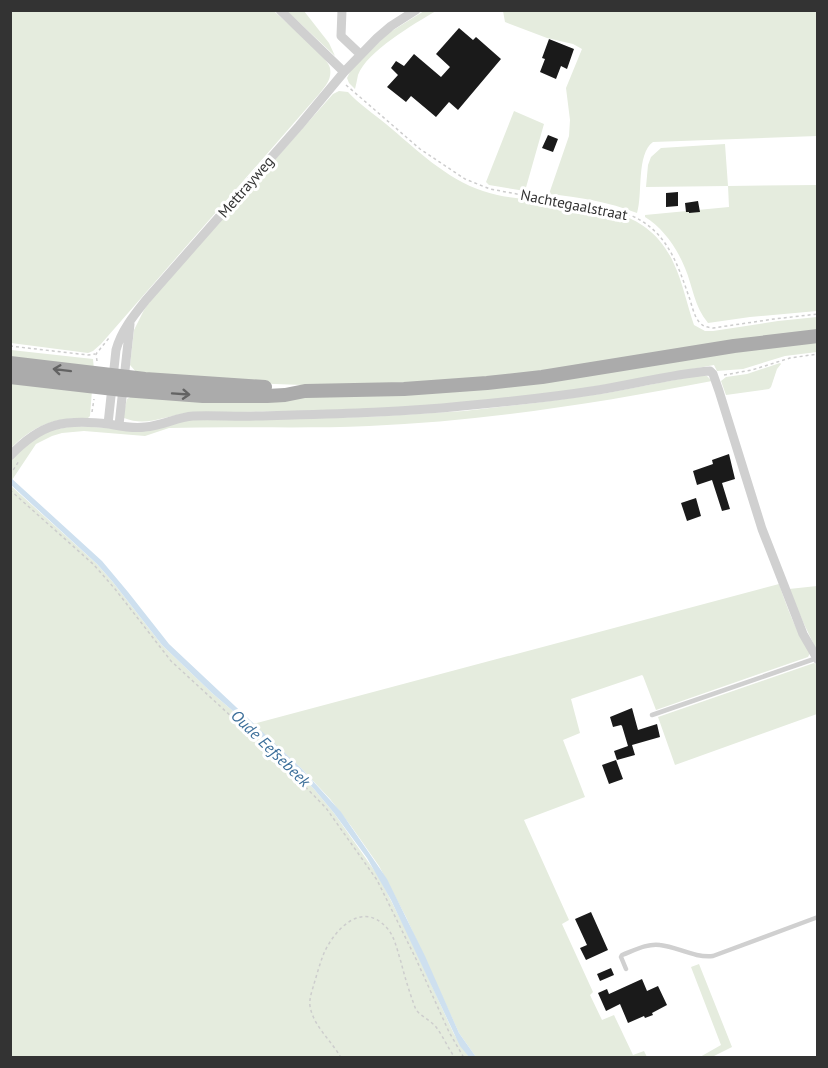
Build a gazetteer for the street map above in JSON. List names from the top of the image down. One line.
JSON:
{"streets":{"street":["Mettrayweg"],"path":["Nachtegaalstraat"]},"crossings":[["Mettrayweg","Nachtegaalstraat"]],"water":["Oude Eefsebeek"]}
